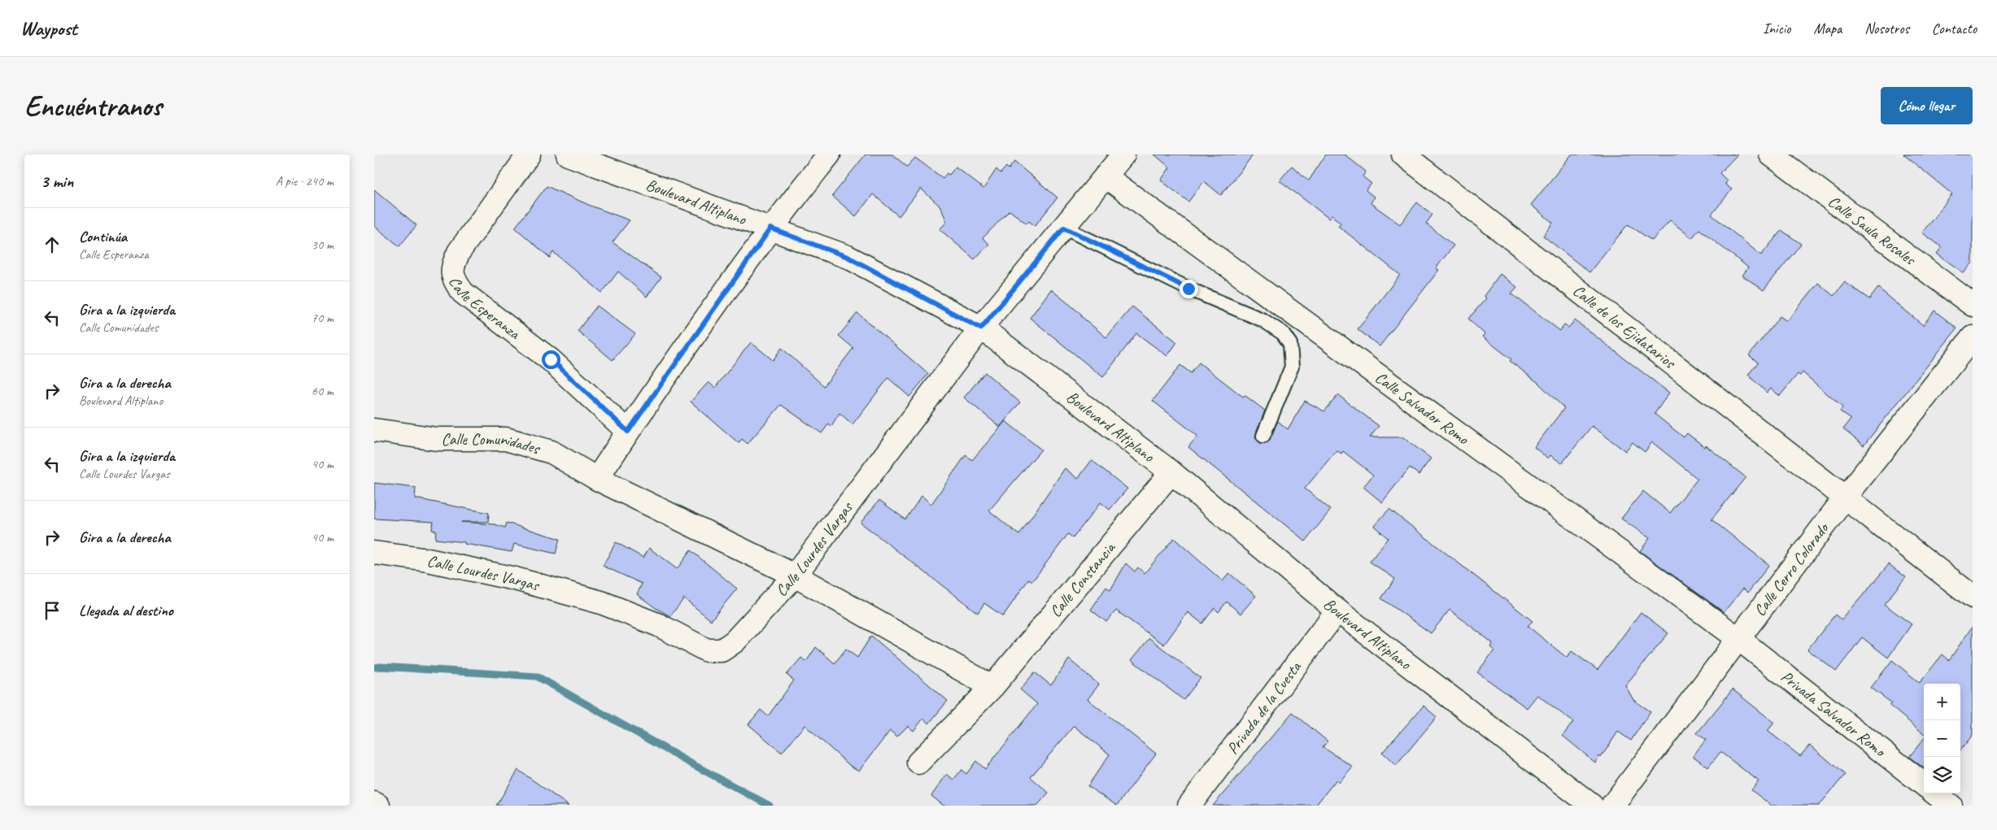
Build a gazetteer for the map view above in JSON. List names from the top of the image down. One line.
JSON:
{"streets":{"street":["Boulevard Altiplano","Calle Saula Rosales","Calle Esperanza","Calle de los Ejidatarios","Calle Salvador Romo","Calle Comunidades","Calle Lourdes Vargas","Calle Cerro Colorado","Calle Constancia","Privada de la Cuesta","Privada Salvador Romo"]},"crossings":[["Boulevard Altiplano","Calle Lourdes Vargas"],["Boulevard Altiplano","Calle Constancia"],["Boulevard Altiplano","Privada de la Cuesta"],["Calle de los Ejidatarios","Calle Cerro Colorado"],["Calle Salvador Romo","Calle Lourdes Vargas"],["Calle Salvador Romo","Calle Cerro Colorado"],["Calle Salvador Romo","Privada Salvador Romo"],["Calle Comunidades","Calle Lourdes Vargas"],["Calle Comunidades","Calle Constancia"],["Calle Cerro Colorado","Privada Salvador Romo"]],"page":{"header":"Waypost","nav":["Inicio","Mapa","Nosotros","Contacto"],"buttons":"Cómo llegar","title":"Encuéntranos","heading":["3 min","A pie · 240 m"],"list":[["Continúa","Calle Esperanza","30 m"],["Gira a la izquierda","Calle Comunidades","70 m"],["Gira a la derecha","Boulevard Altiplano","60 m"],["Gira a la izquierda","Calle Lourdes Vargas","40 m"],["Gira a la derecha","40 m"],"Llegada al destino"],"map_buttons":["+","−"]}}
